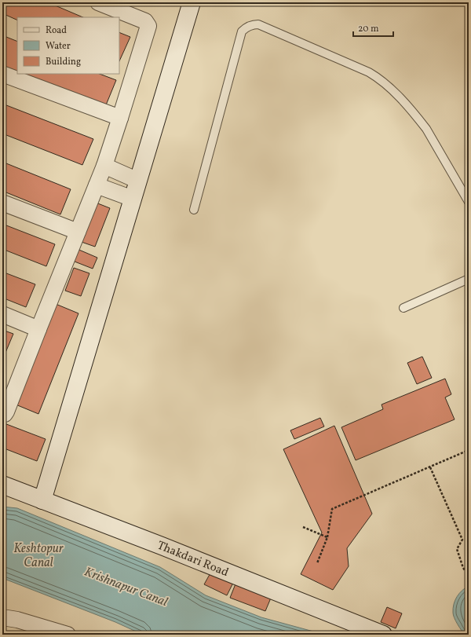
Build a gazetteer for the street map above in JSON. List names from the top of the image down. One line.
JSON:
{"streets":{"street":["Thakdari Road"]},"water":["Keshtopur Canal","Krishnapur Canal"],"legend":["Road","Water","Building"],"scale_bar":"20 m"}
